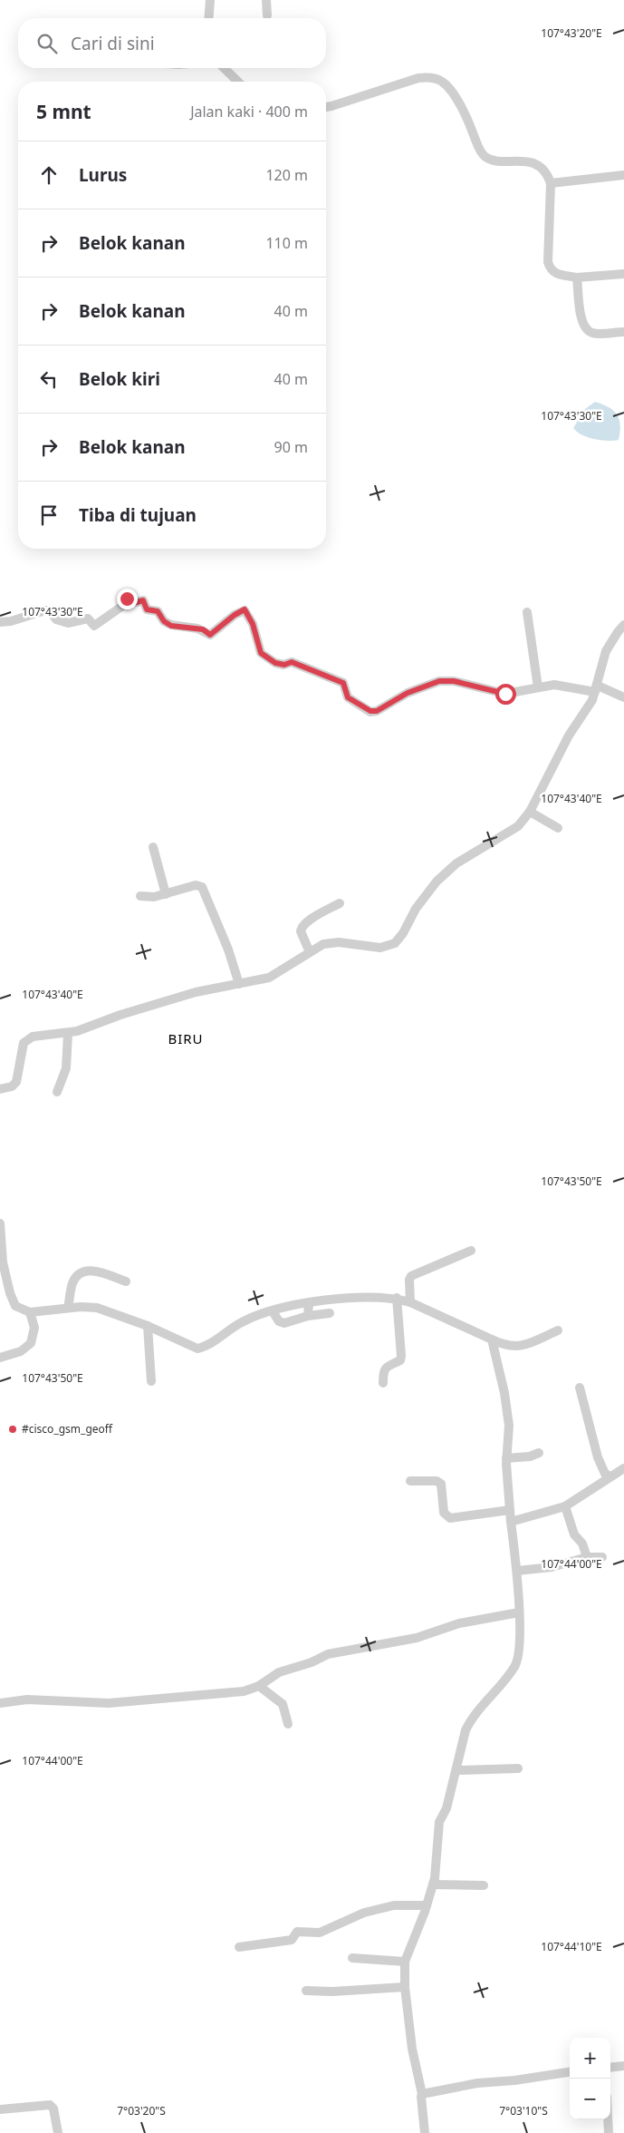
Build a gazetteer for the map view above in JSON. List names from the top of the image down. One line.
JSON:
{"districts":["BIRU"],"places":["#cisco_gsm_geoff"],"page":{"search":"Cari di sini","heading":["5 mnt","Jalan kaki · 400 m"],"list":[["Lurus","120 m"],["Belok kanan","110 m"],["Belok kanan","40 m"],["Belok kiri","40 m"],["Belok kanan","90 m"],"Tiba di tujuan"],"map_buttons":["+","−"]},"coordinates":["107°43'20\"E","107°43'30\"E","107°43'40\"E","107°43'50\"E","107°44'00\"E","107°44'10\"E","7°03'20\"S","7°03'10\"S"]}
